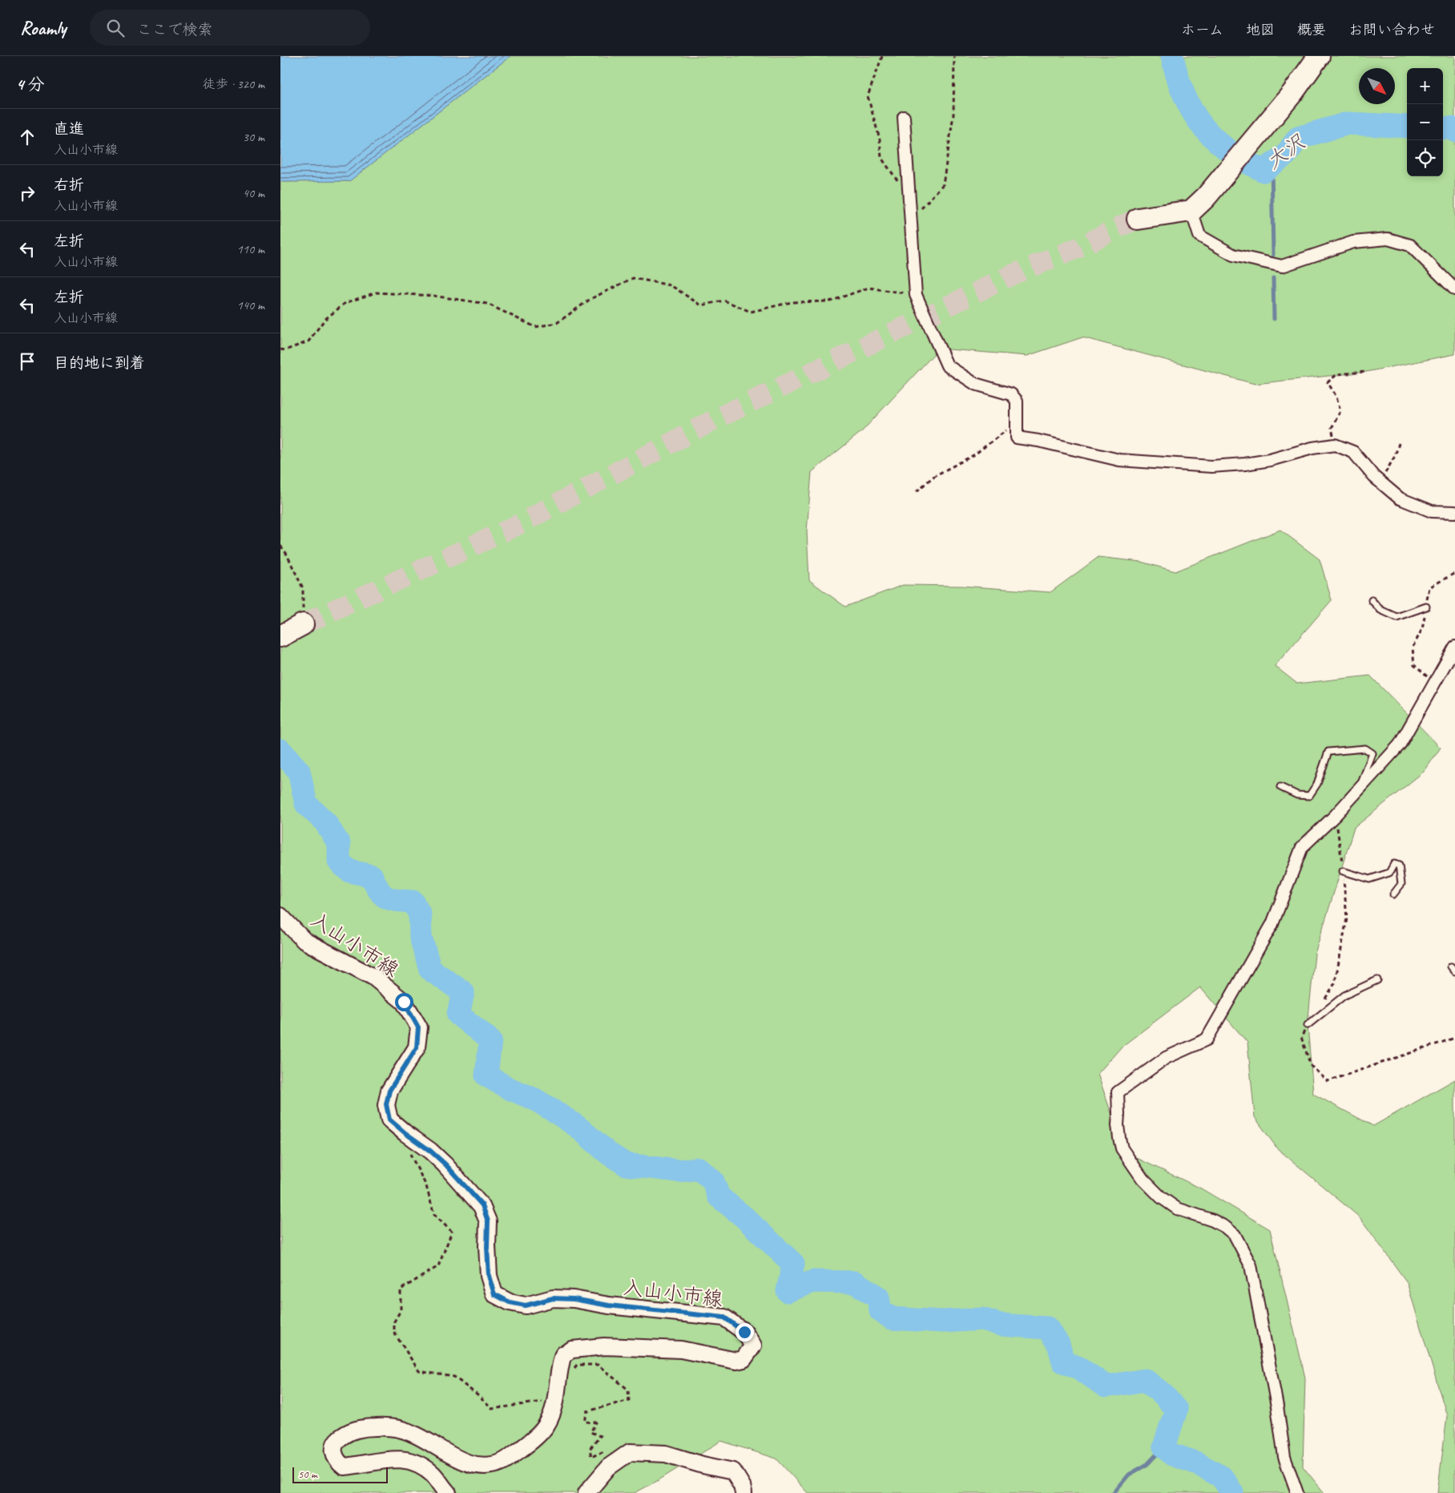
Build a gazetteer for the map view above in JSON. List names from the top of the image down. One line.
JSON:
{"streets":{"main road":["入山小市線"]},"water":["大沢"],"scale_bar":"50 m","north":"bottom right","page":{"header":"Roamly","search":"ここで検索","nav":["ホーム","地図","概要","お問い合わせ"],"heading":["4 分","徒歩 · 320 m"],"map_buttons":["+","−"],"list":[["直進","入山小市線","30 m"],["右折","入山小市線","40 m"],["左折","入山小市線","110 m"],["左折","入山小市線","140 m"],"目的地に到着"],"scale":"50 m"}}
